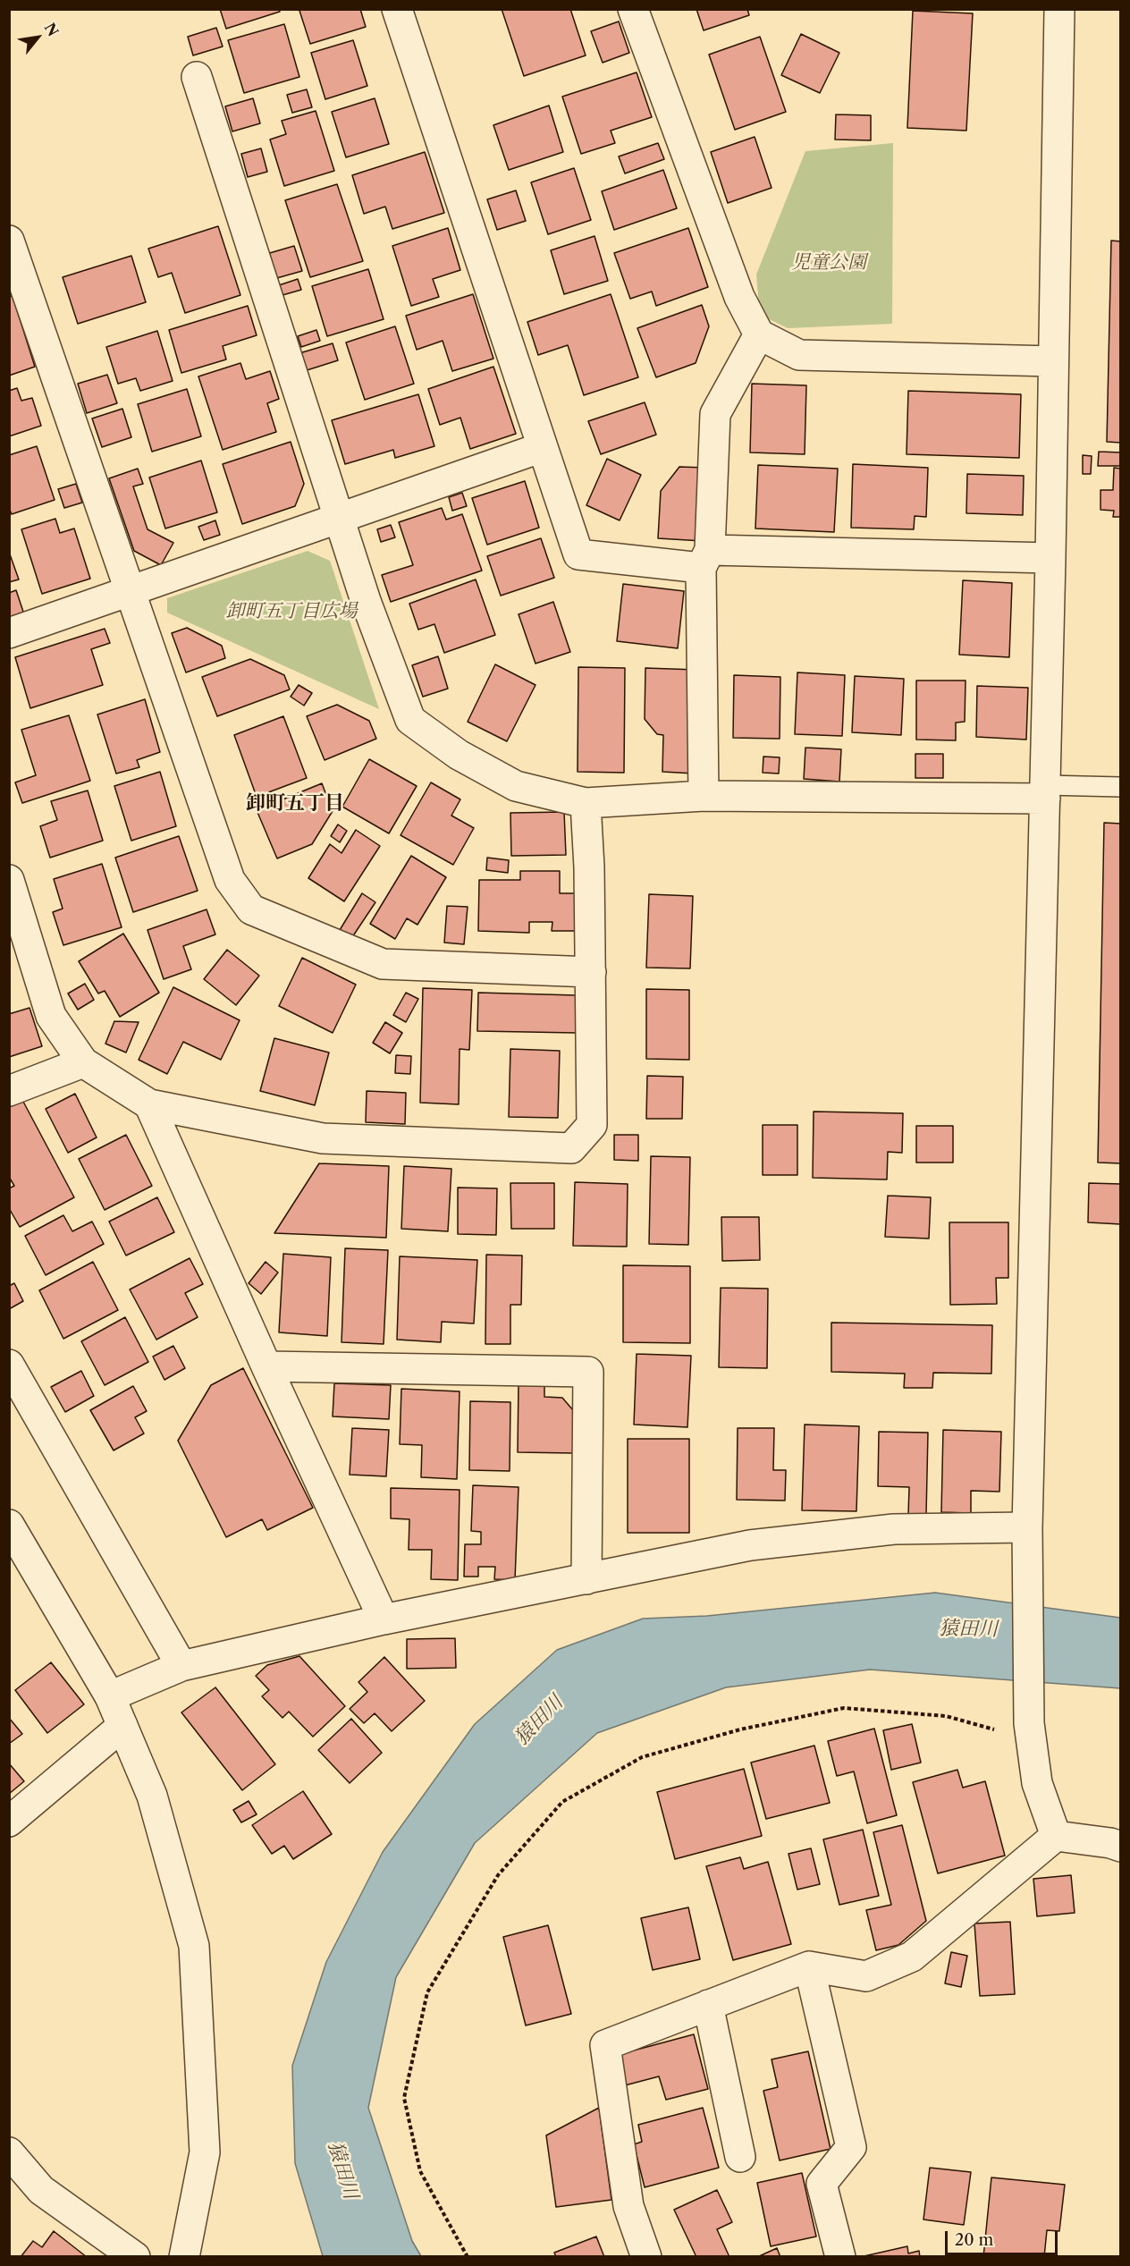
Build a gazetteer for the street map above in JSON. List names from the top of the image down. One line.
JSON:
{"districts":["卸町五丁目"],"water":["猿田川"],"parks":["児童公園","卸町五丁目広場"],"scale_bar":"20 m","north":"top right"}
